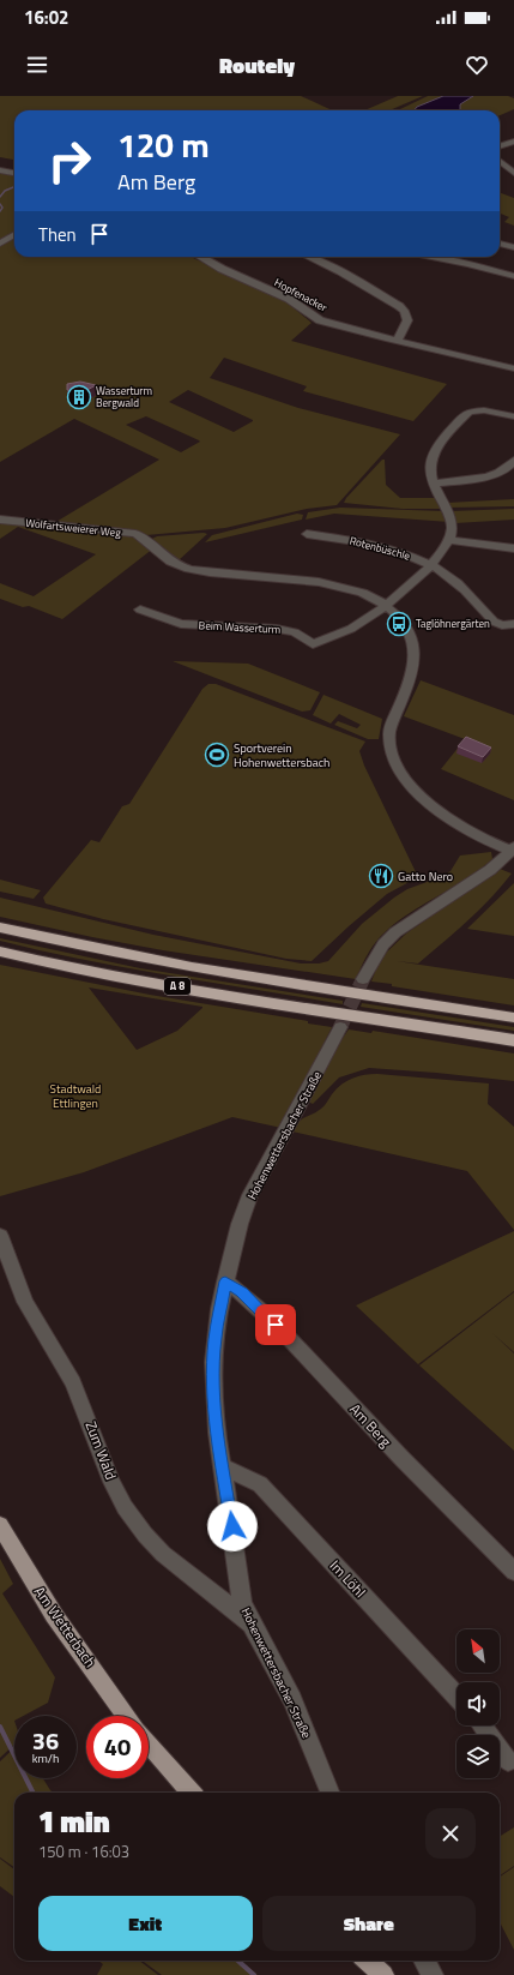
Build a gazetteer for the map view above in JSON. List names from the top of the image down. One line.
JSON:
{"streets":{"highway":["A 8"],"main road":["Am Wetterbach"],"street":["Hopfenacker","Wolfartsweierer Weg","Rotenbüschle","Beim Wasserturm","Hohenwettersbacher Straße","Am Berg","Zum Wald","Im Löhl"]},"crossings":[["Wolfartsweierer Weg","Beim Wasserturm"],["Hohenwettersbacher Straße","Am Berg"],["Hohenwettersbacher Straße","Zum Wald"],["Hohenwettersbacher Straße","Im Löhl"]],"parks":["Stadtwald Ettlingen"],"places":{"building":["Wasserturm Bergwald"],"bus stop":["Taglöhnergärten"],"sports":["Sportverein Hohenwettersbach"],"restaurant":["Gatto Nero"]},"north":"top left","page":{"status":"16:02","header":"Routely","turn":["120 m","Am Berg"],"then":"Then","speed":"36 km/h","limit":"40","heading":["1 min","150 m · 16:03"],"buttons":["Exit","Share"]}}
